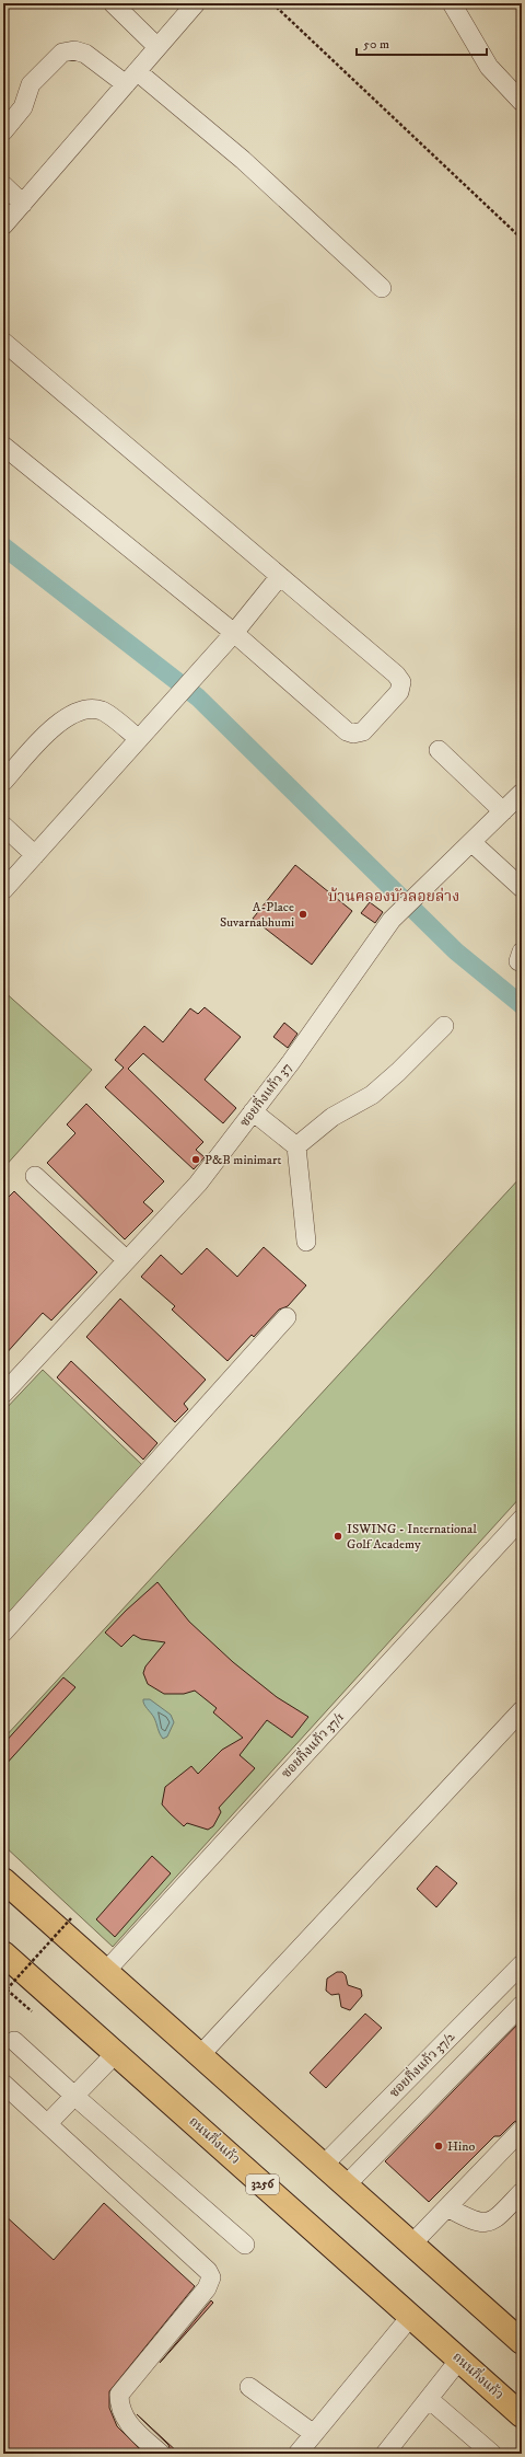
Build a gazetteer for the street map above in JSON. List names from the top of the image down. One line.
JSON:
{"streets":{"main road":["ถนนกิ่งแก้ว","3256"],"street":["ซอยกิ่งแก้ว 37","ซอยกิ่งแก้ว 37/1","ซอยกิ่งแก้ว 37/2"]},"districts":["บ้านคลองบัวลอยล่าง"],"places":["A-Place Suvarnabhumi","P&B minimart","ISWING - International Golf Academy","Hino"],"scale_bar":"50 m"}
